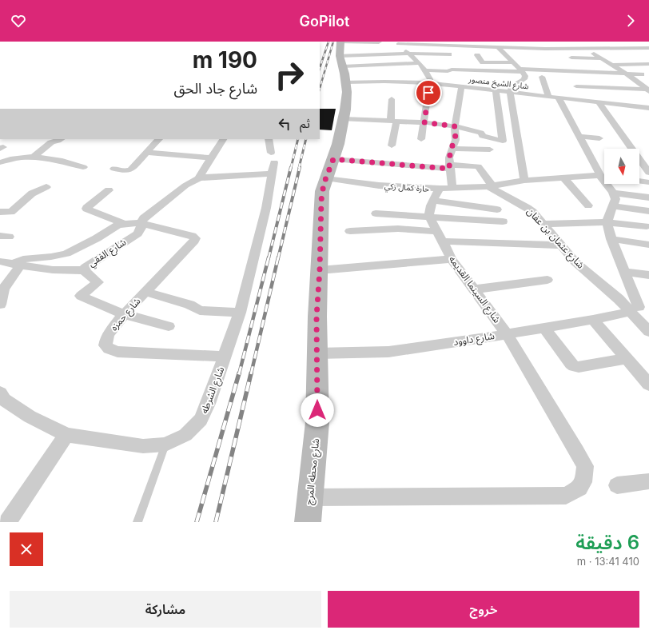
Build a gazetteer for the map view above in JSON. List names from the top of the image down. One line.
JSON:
{"streets":{"main road":["شارع محطه المرج"],"street":["شارع الشيخ منصور","حارة كمال زكي","شارع عثمان بن عفان","شارع الفقي","شارع السينما القديمه","شارع حمزه","شارع داوود","شارع الشرطه"]},"crossings":[["شارع الشيخ منصور","شارع محطه المرج"],["حارة كمال زكي","شارع عثمان بن عفان"],["حارة كمال زكي","شارع محطه المرج"],["شارع عثمان بن عفان","شارع داوود"],["شارع الفقي","شارع حمزه"],["شارع السينما القديمه","شارع داوود"],["شارع السينما القديمه","شارع محطه المرج"],["شارع حمزه","شارع الشرطه"],["شارع داوود","شارع محطه المرج"]],"north":"bottom","page":{"header":"GoPilot","turn":["190 m","شارع جاد الحق"],"then":"ثم","heading":["6 دقيقة","410 m · 13:41"],"buttons":["خروج","مشاركة"]}}
